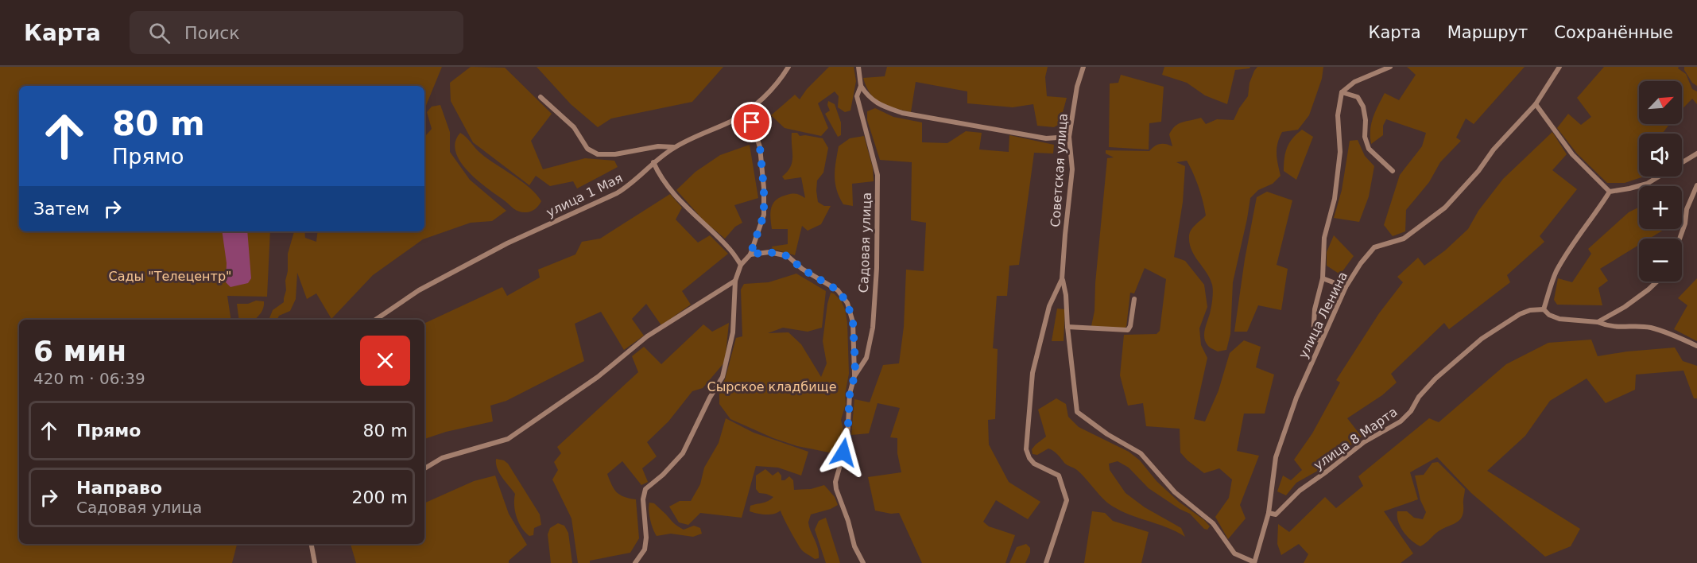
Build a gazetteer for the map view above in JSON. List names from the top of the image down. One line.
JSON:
{"streets":{"street":["Советская улица","улица 1 Мая","Садовая улица","улица Ленина","улица 8 Марта"]},"crossings":[["улица Ленина","улица 8 Марта"]],"parks":["Сады \"Телецентр\"","Сырское кладбище"],"north":"top right","page":{"header":"Карта","search":"Поиск","nav":["Карта","Маршрут","Сохранённые"],"map_buttons":["+","−"],"turn":["80 m","Прямо"],"then":"Затем","heading":["6 мин","420 m · 06:39"],"list":[{"name":"Прямо","value":"80 m"},{"name":"Направо","note":"Садовая улица","value":"200 m"}]}}
